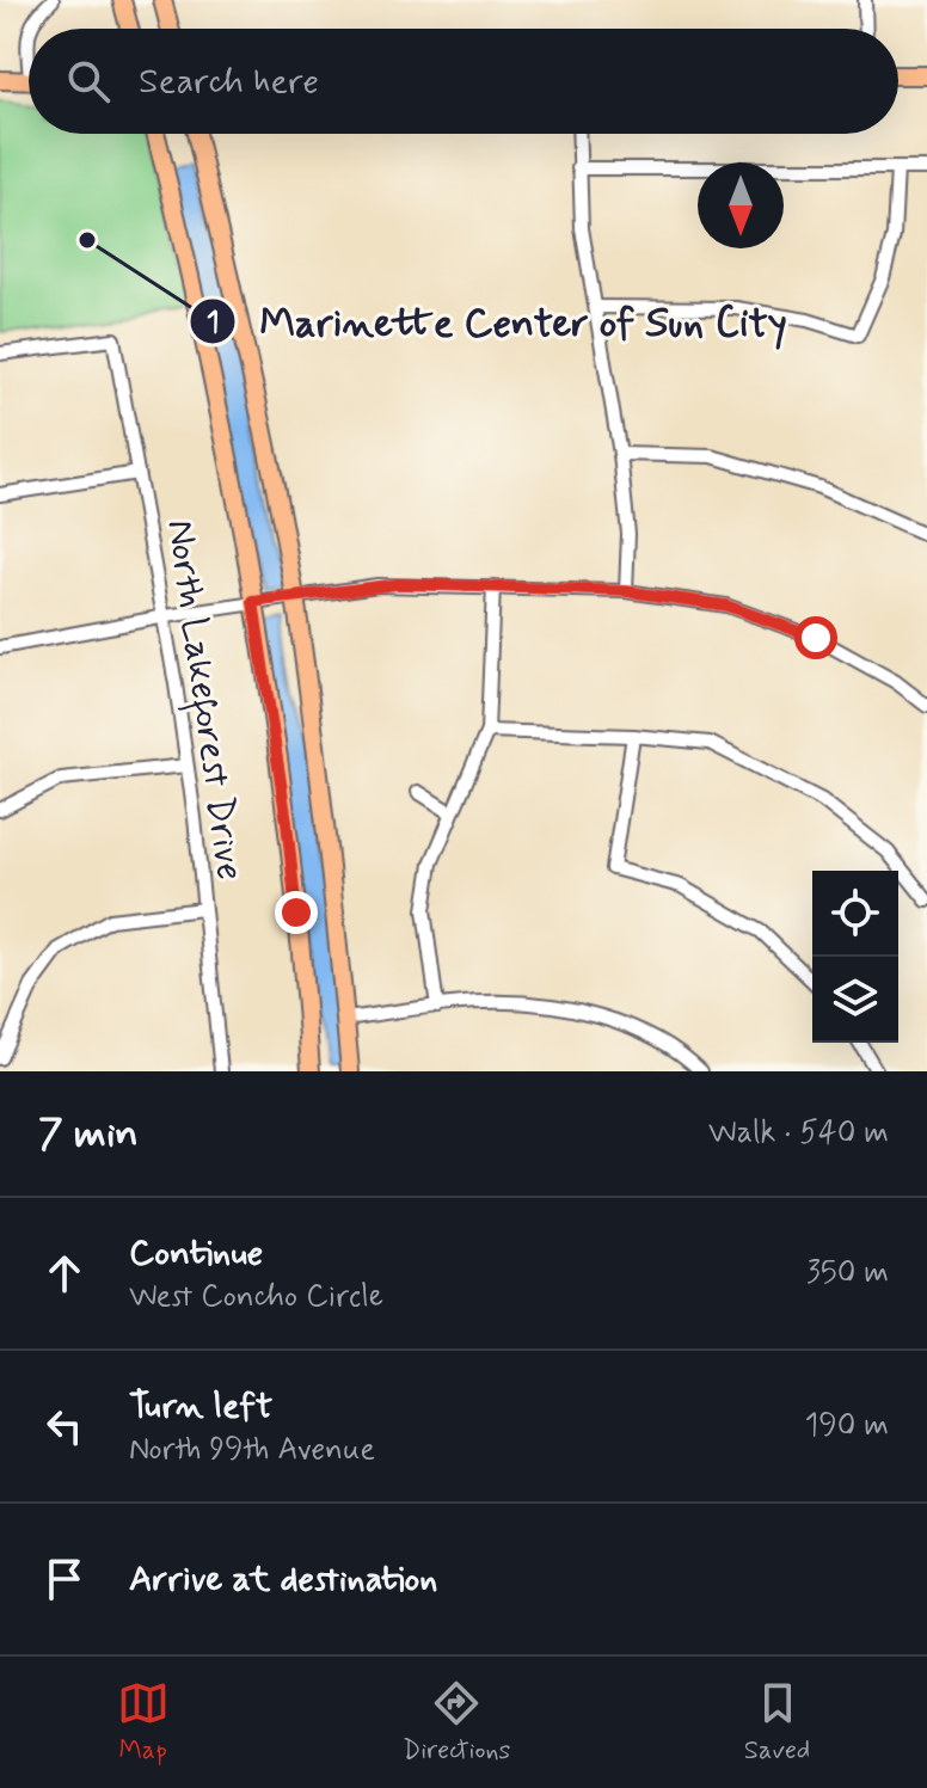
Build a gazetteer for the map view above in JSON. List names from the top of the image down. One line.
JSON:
{"streets":{"street":["North Lakeforest Drive"]},"places":["Marinette Center of Sun City"],"north":"bottom","page":{"search":"Search here","heading":["7 min","Walk · 540 m"],"list":[["Continue","West Concho Circle","350 m"],["Turn left","North 99th Avenue","190 m"],"Arrive at destination"],"nav":["Map","Directions","Saved"]}}
